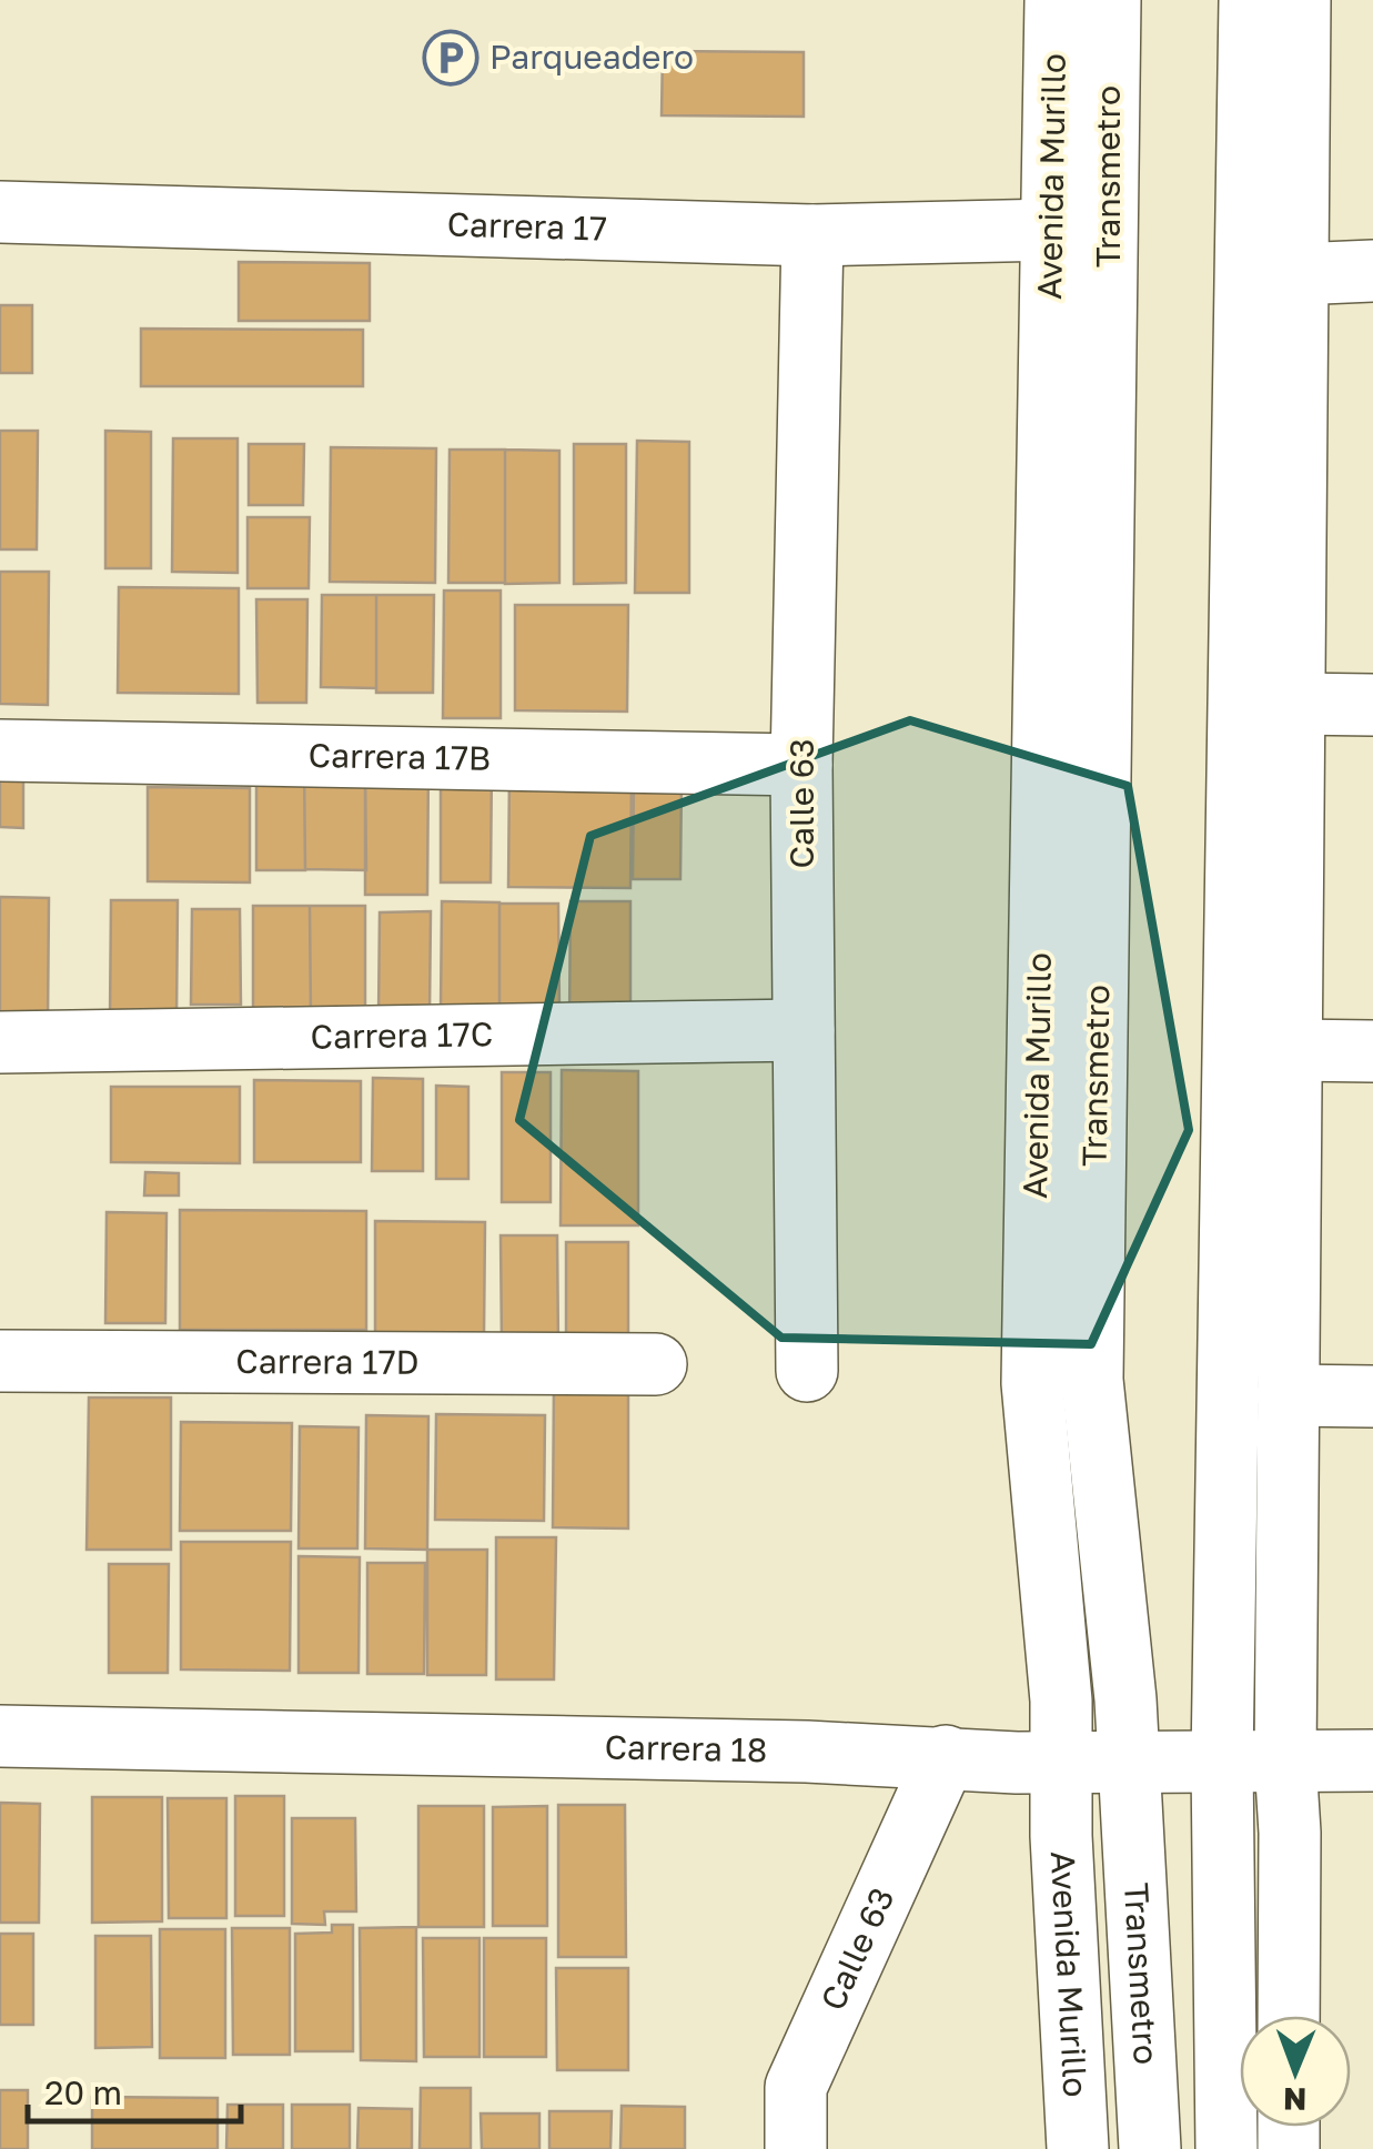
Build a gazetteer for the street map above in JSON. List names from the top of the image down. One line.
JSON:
{"streets":{"street":["Avenida Murillo","Transmetro","Carrera 17","Carrera 17B","Calle 63","Carrera 17C","Carrera 17D","Carrera 18"]},"crossings":[["Avenida Murillo","Carrera 17"],["Avenida Murillo","Carrera 18"],["Transmetro","Carrera 18"],["Carrera 17","Calle 63"],["Carrera 17B","Calle 63"],["Calle 63","Carrera 17C"],["Calle 63","Carrera 18"]],"places":{"parking":["Parqueadero"]},"scale_bar":"20 m","north":"bottom"}
